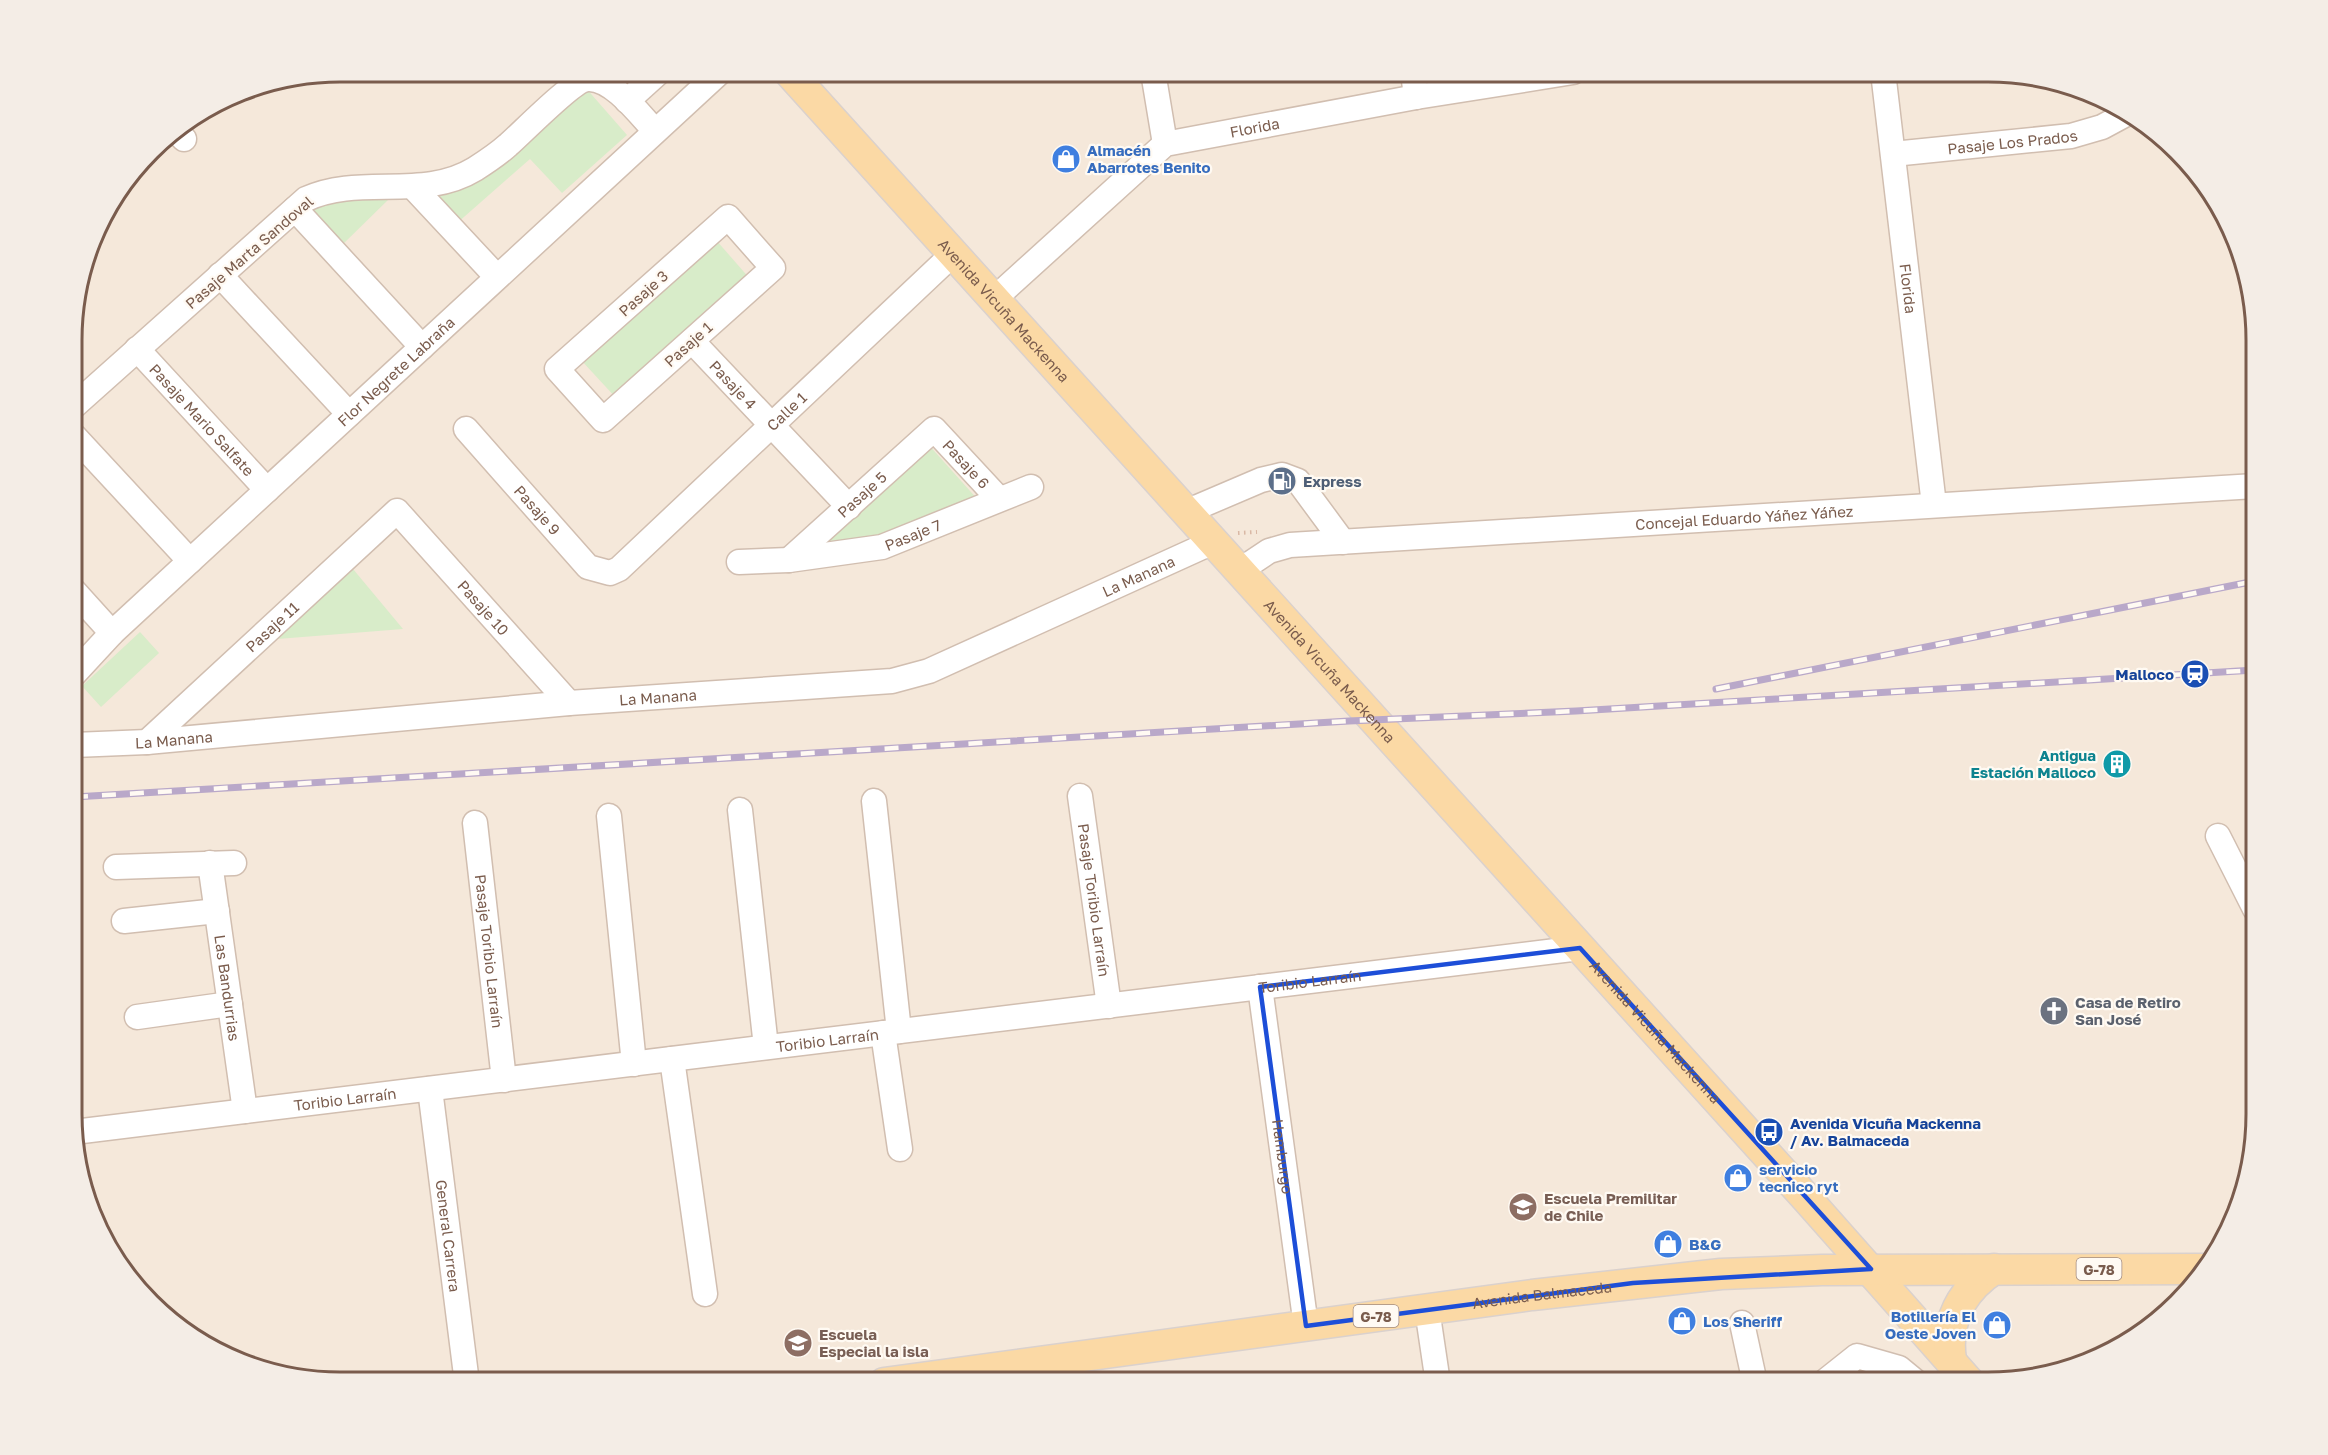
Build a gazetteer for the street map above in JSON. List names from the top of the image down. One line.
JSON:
{"streets":{"main road":["Avenida Vicuña Mackenna","G-78","Avenida Balmaceda"],"street":["Florida","Pasaje Los Prados","Pasaje Marta Sandoval","Pasaje 3","Pasaje 1","Flor Negrete Labraña","Pasaje 4","Calle 1","Pasaje Mario Salfate","Pasaje 6","Pasaje 5","Pasaje 9","Concejal Eduardo Yáñez Yáñez","Pasaje 7","La Manana","Pasaje 10","Pasaje 11","Pasaje Toribio Larraín","Toribio Larraín","Las Bandurrias","Hamburgo","General Carrera"]},"crossings":[["Florida","Pasaje Los Prados"],["Florida","Concejal Eduardo Yáñez Yáñez"],["Pasaje Marta Sandoval","Pasaje Mario Salfate"],["Pasaje 3","Pasaje 1"],["Avenida Vicuña Mackenna","Calle 1"],["Avenida Vicuña Mackenna","Concejal Eduardo Yáñez Yáñez"],["Avenida Vicuña Mackenna","La Manana"],["Avenida Vicuña Mackenna","Toribio Larraín"],["Avenida Vicuña Mackenna","Avenida Balmaceda"],["Pasaje 1","Pasaje 4"],["Flor Negrete Labraña","Pasaje Mario Salfate"],["Pasaje 4","Calle 1"],["Pasaje 4","Pasaje 5"],["Calle 1","Pasaje 9"],["Pasaje 6","Pasaje 5"],["Pasaje 6","Pasaje 7"],["Pasaje 5","Pasaje 7"],["La Manana","Pasaje 10"],["La Manana","Pasaje 11"],["Pasaje 10","Pasaje 11"],["Pasaje Toribio Larraín","Toribio Larraín"],["Toribio Larraín","Las Bandurrias"],["Toribio Larraín","Hamburgo"],["Toribio Larraín","General Carrera"],["Hamburgo","Avenida Balmaceda"]],"places":{"shop":["Almacén Abarrotes Benito","servicio tecnico ryt","B&G","Los Sheriff","Botillería El Oeste Joven"],"fuel station":["Express"],"station":["Malloco"],"building":["Antigua Estación Malloco"],"church":["Casa de Retiro San José"],"bus stop":["Avenida Vicuña Mackenna / Av. Balmaceda"],"school or university":["Escuela Premilitar de Chile","Escuela Especial la isla"]}}
